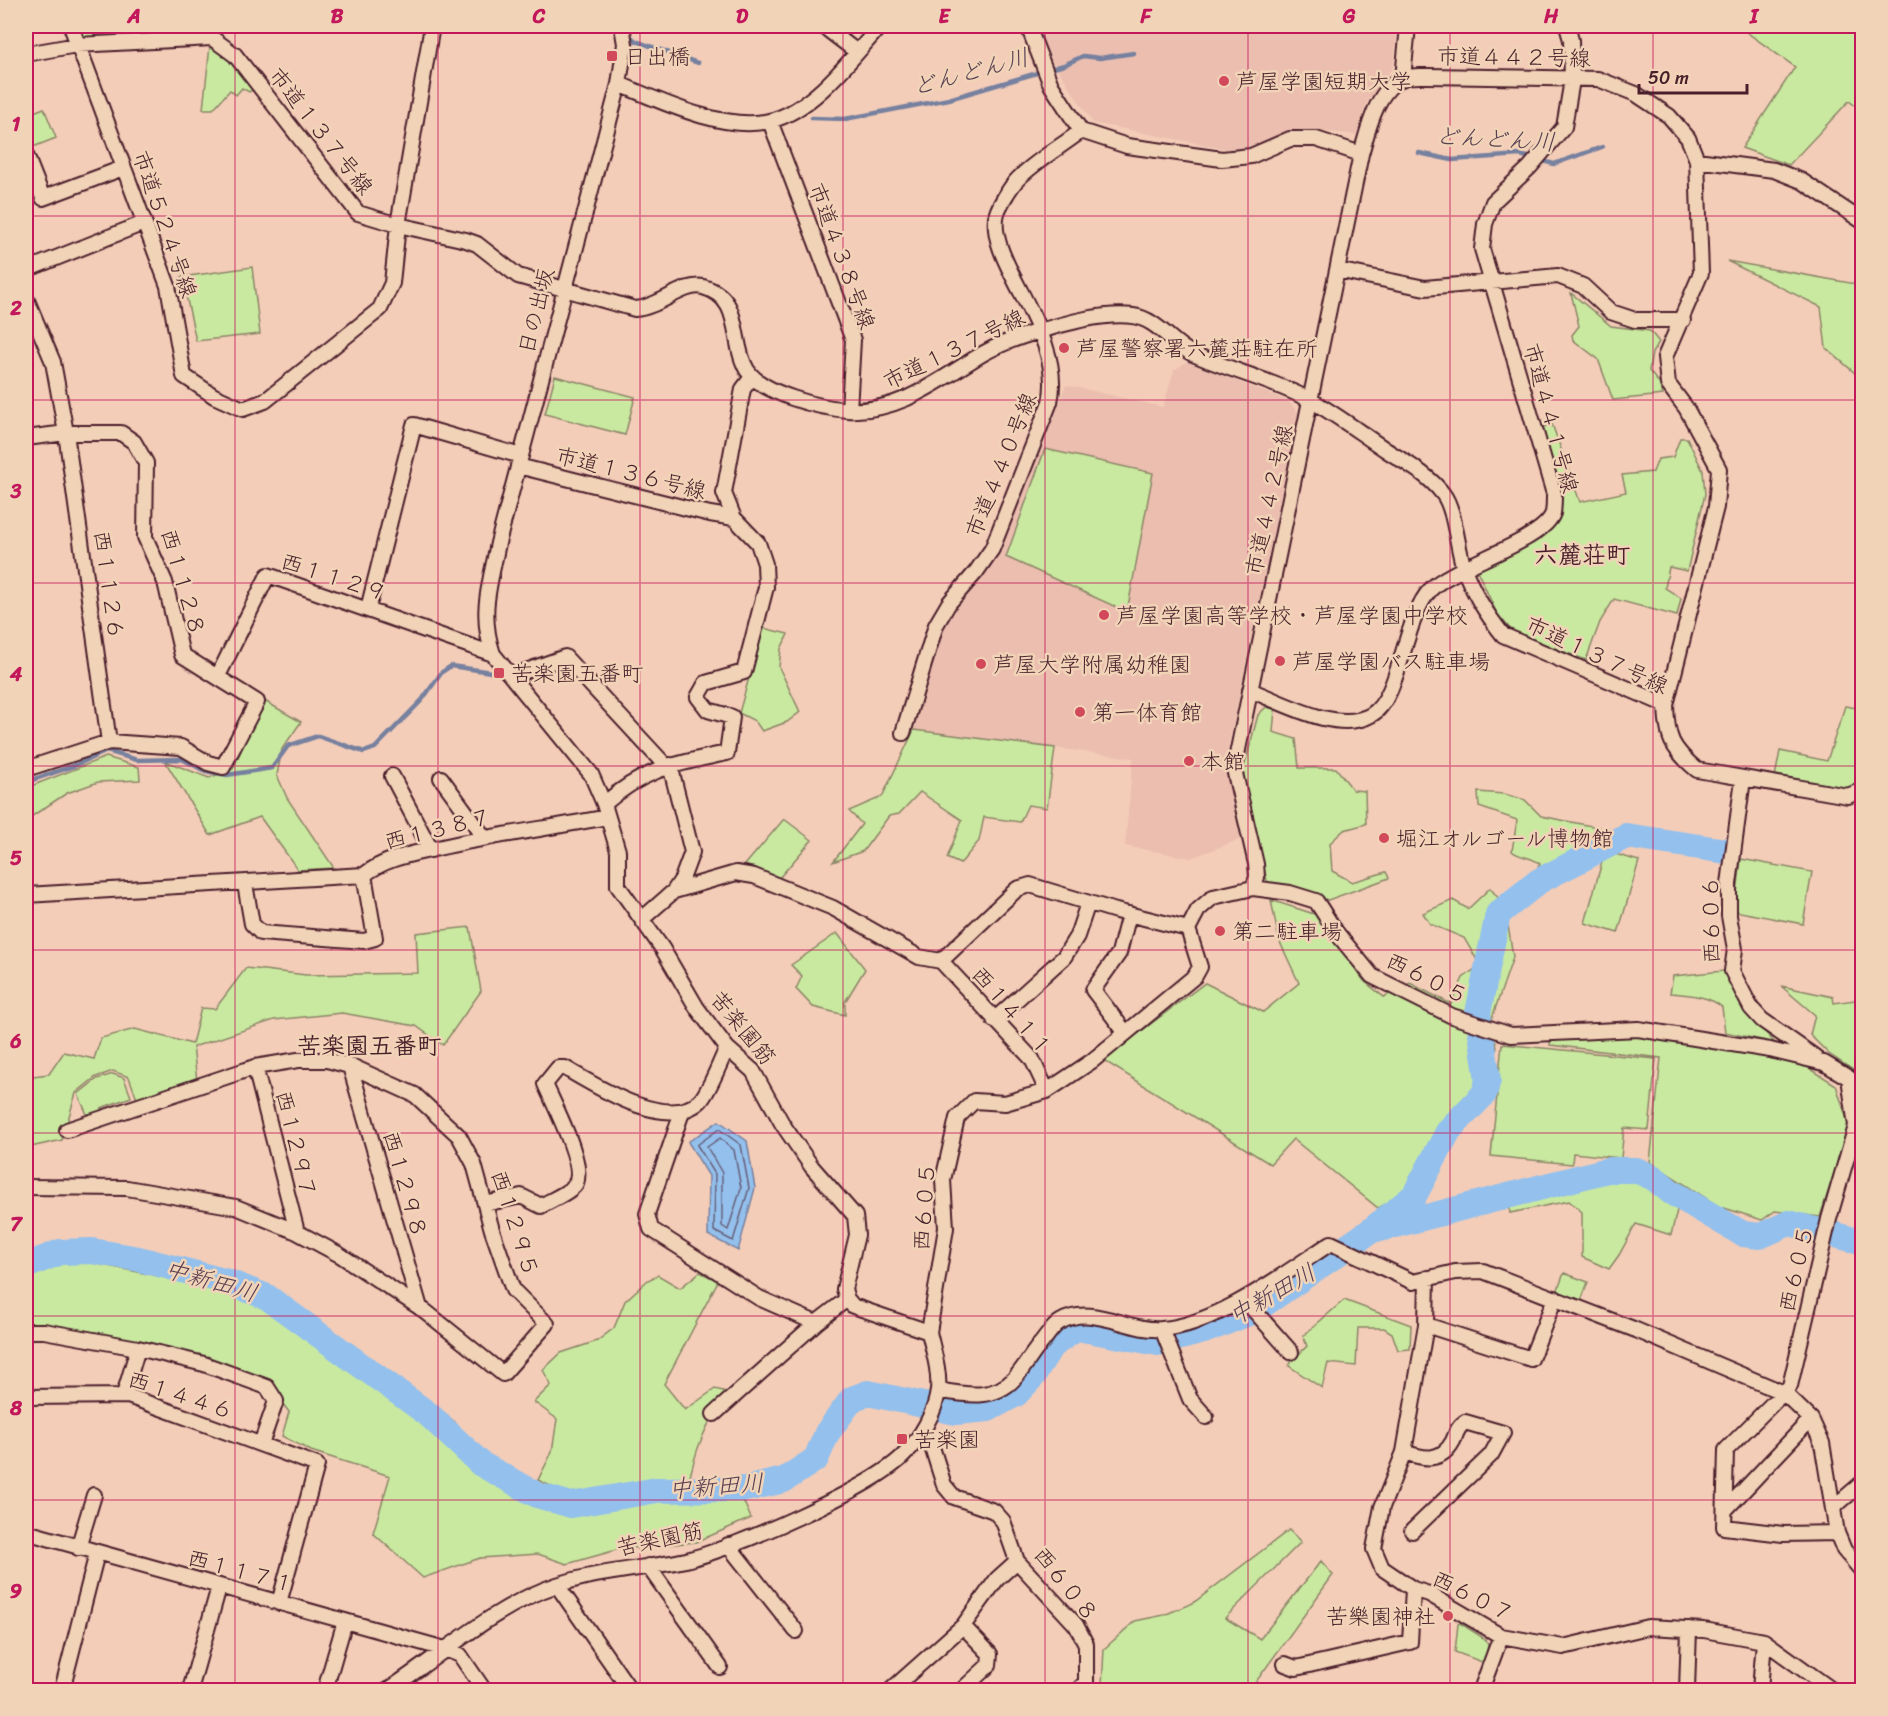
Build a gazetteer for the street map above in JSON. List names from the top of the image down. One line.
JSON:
{"streets":{"street":["市道４４２号線","市道１３７号線","市道５２４号線","市道４３８号線","日の出坂","市道４４１号線","市道４４０号線","市道１３６号線","西１１２９","西１１２８","西１１２６","西１３８７","西６０６","西６０５","西１４１１","苦楽園筋","西１２９７","西１２９８","西１２９５","西１４４６","西１１７１","西６０８","西６０７"]},"crossings":[["市道４４２号線","市道１３７号線"],["市道４４２号線","市道４４１号線"],["市道４４２号線","西６０５"],["市道１３７号線","市道５２４号線"],["市道１３７号線","市道４３８号線"],["市道１３７号線","日の出坂"],["市道１３７号線","市道４４１号線"],["市道１３７号線","市道４４０号線"],["市道１３７号線","西６０６"],["日の出坂","市道１３６号線"],["日の出坂","西１１２９"],["日の出坂","苦楽園筋"],["市道１３６号線","西１１２９"],["西１１２９","西１１２８"],["西１１２９","苦楽園筋"],["西１１２８","西１１２６"],["西１３８７","苦楽園筋"],["西６０６","西６０５"],["西６０５","西１４１１"],["苦楽園筋","西１１７１"],["苦楽園筋","西６０８"],["西１２９７","西１２９５"],["西１２９８","西１２９５"],["西１４４６","西１１７１"]],"districts":["六麓荘町","苦楽園五番町"],"water":["どんどん川","中新田川"],"places":{"transit":["日出橋","苦楽園五番町","苦楽園"],"other":["芦屋学園短期大学","芦屋警察署六麓荘駐在所","芦屋学園高等学校・芦屋学園中学校","芦屋学園バス駐車場","芦屋大学附属幼稚園","第一体育館","本館","堀江オルゴール博物館","第二駐車場","苦樂園神社"]},"scale_bar":"50 m","grid":{"columns":["A","B","C","D","E","F","G","H","I"],"rows":["1","2","3","4","5","6","7","8","9"]}}
